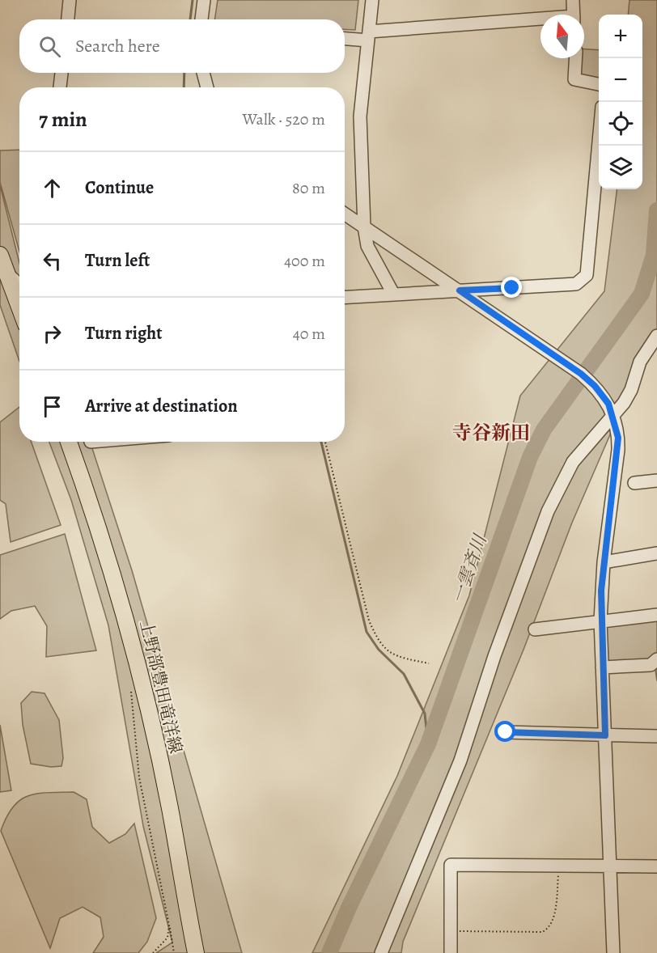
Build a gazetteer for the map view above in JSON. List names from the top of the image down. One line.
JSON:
{"streets":{"main road":["上野部豊田竜洋線"]},"districts":["寺谷新田"],"water":["一雲斉川"],"north":"top","page":{"map_buttons":["+","−"],"search":"Search here","heading":["7 min","Walk · 520 m"],"list":[["Continue","80 m"],["Turn left","400 m"],["Turn right","40 m"],"Arrive at destination"]}}
